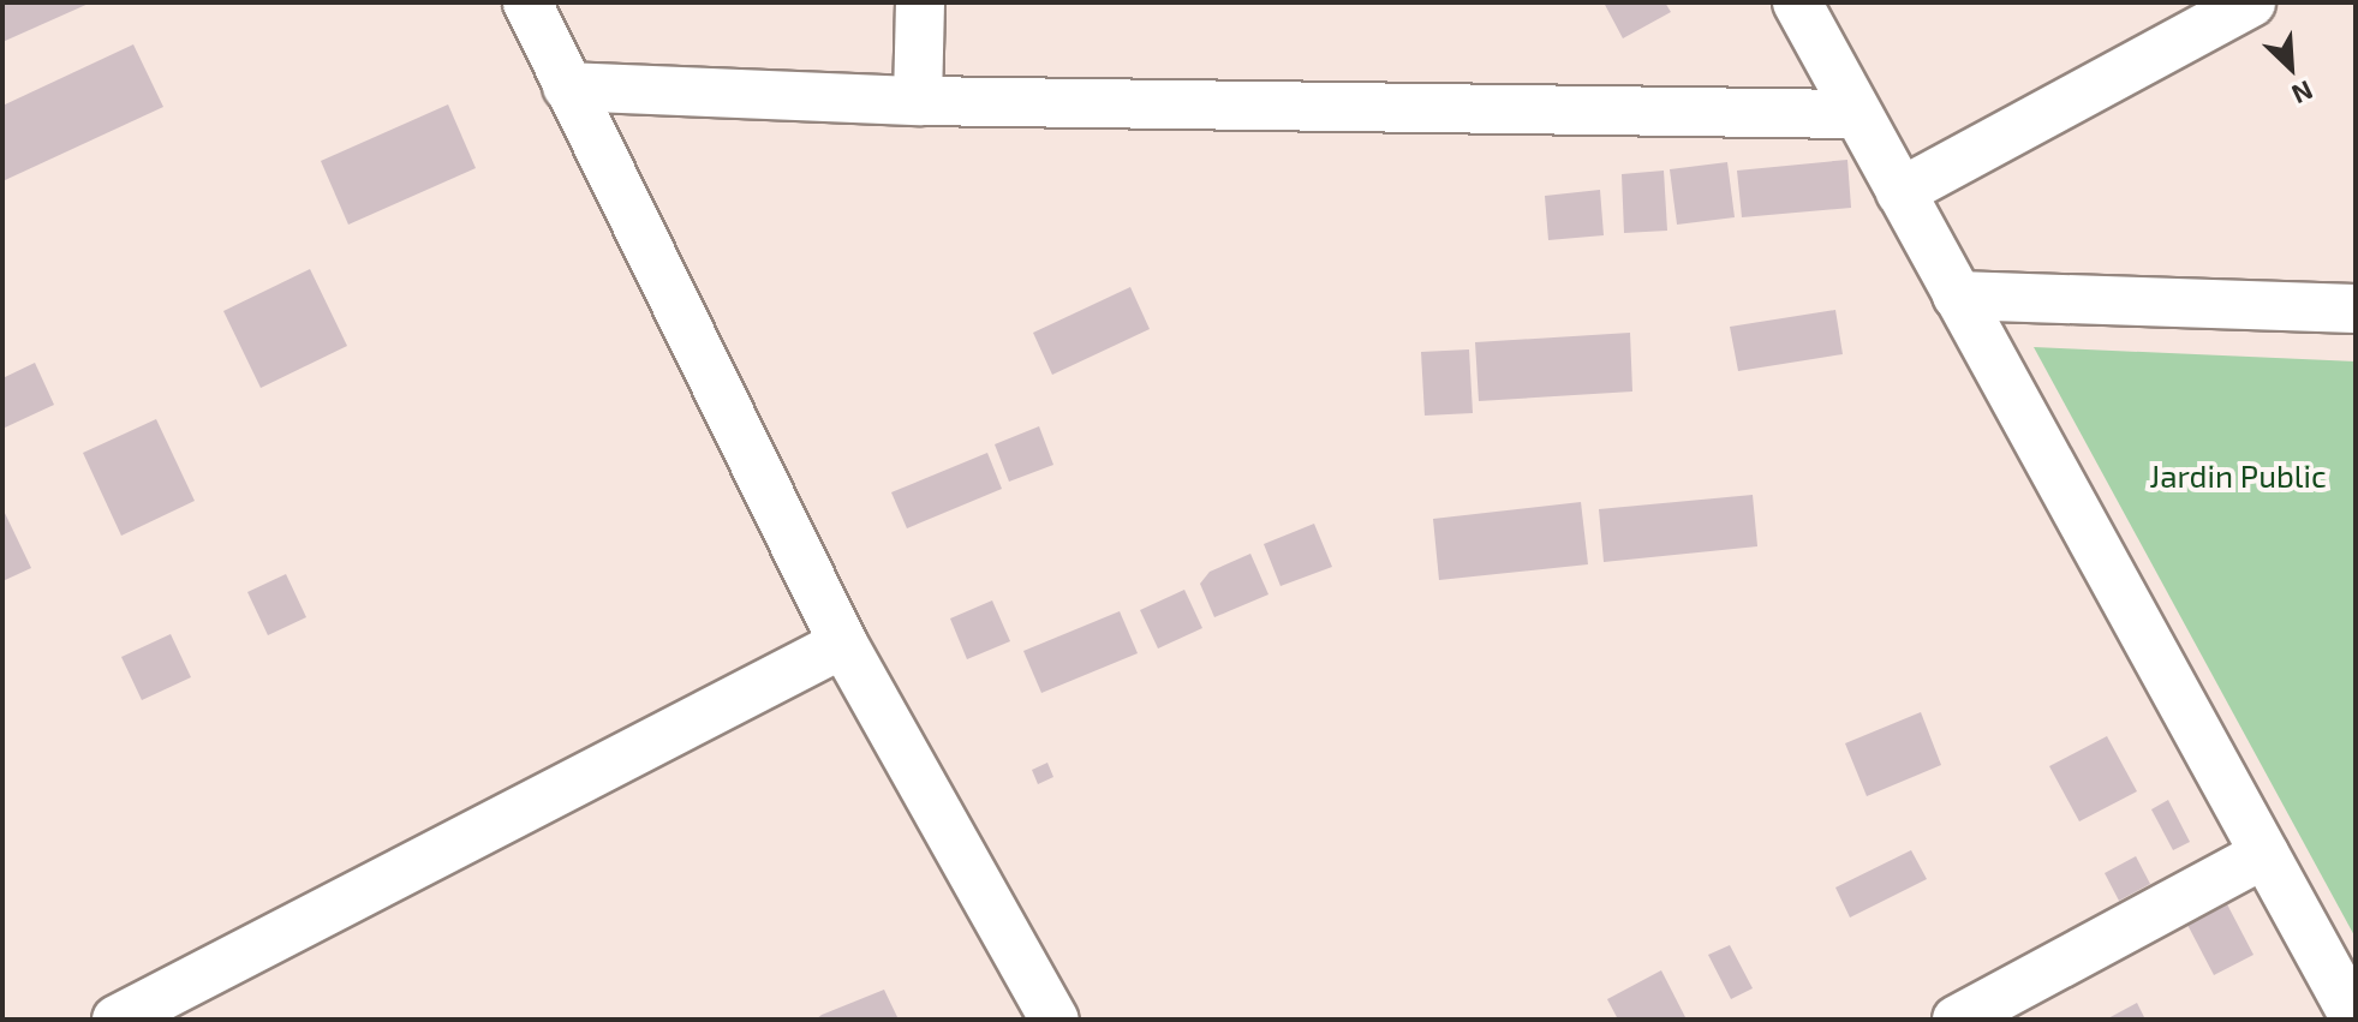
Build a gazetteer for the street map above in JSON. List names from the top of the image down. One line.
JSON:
{"parks":["Jardin Public"],"north":"bottom right"}
